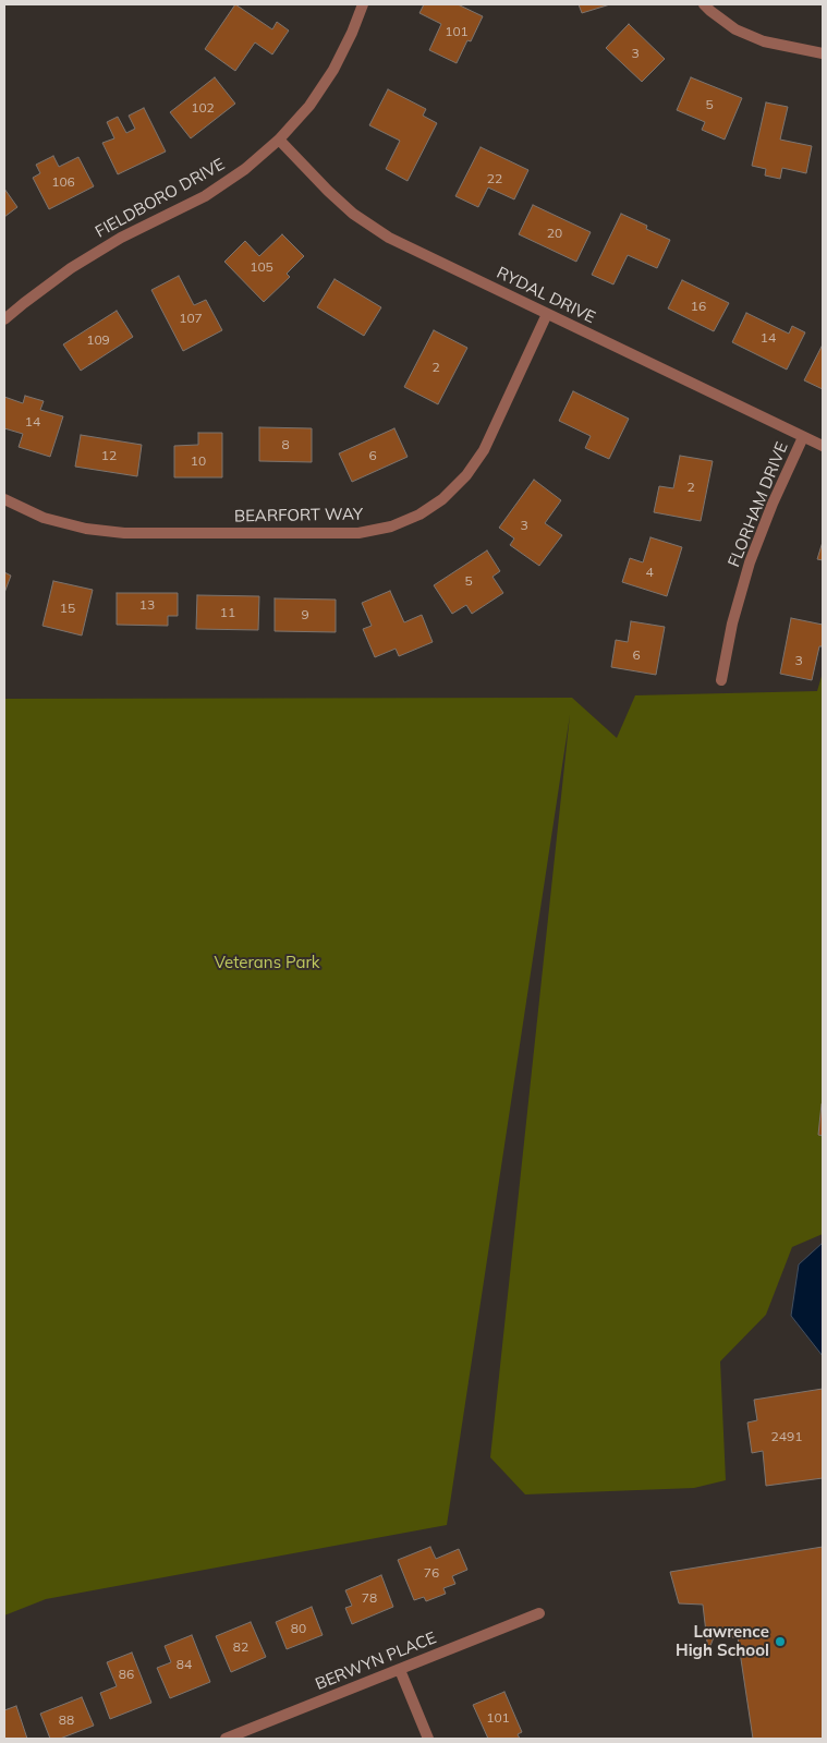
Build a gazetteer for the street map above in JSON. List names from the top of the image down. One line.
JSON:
{"streets":{"street":["FIELDBORO DRIVE","RYDAL DRIVE","FLORHAM DRIVE","BEARFORT WAY","BERWYN PLACE"]},"crossings":[["FIELDBORO DRIVE","RYDAL DRIVE"],["RYDAL DRIVE","FLORHAM DRIVE"],["RYDAL DRIVE","BEARFORT WAY"]],"parks":["Veterans Park"],"places":["Lawrence High School"],"house_numbers":["101","3","5","102","22","106","20","105","16","107","14","109","2","14","8","12","6","10","2","3","4","5","13","15","11","9","6","3","2491","76","78","80","82","84","86","101","88"]}
